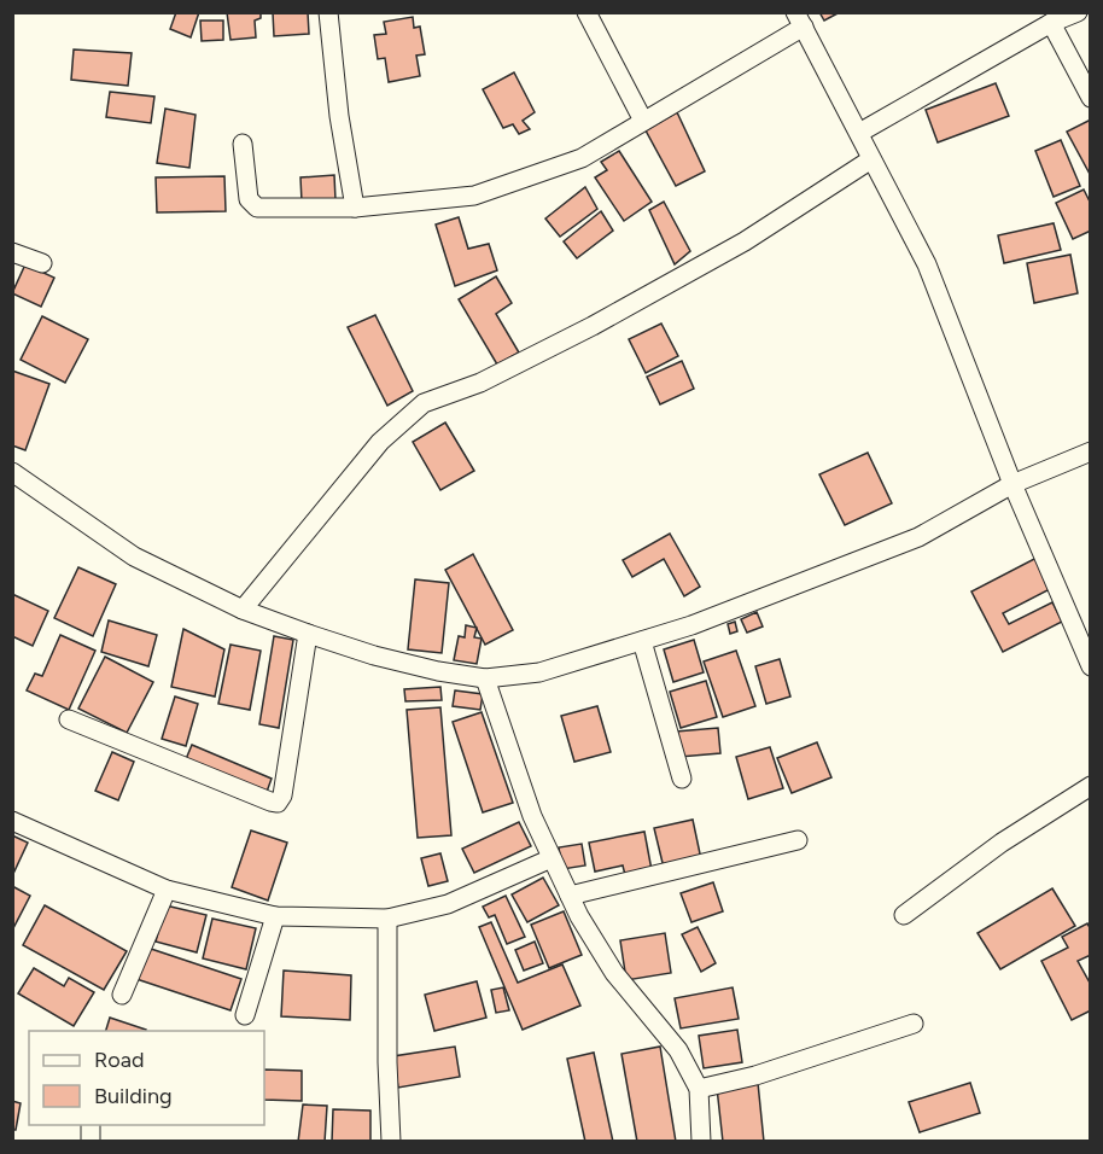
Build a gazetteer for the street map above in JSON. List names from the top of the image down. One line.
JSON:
{"legend":["Road","Building"]}
